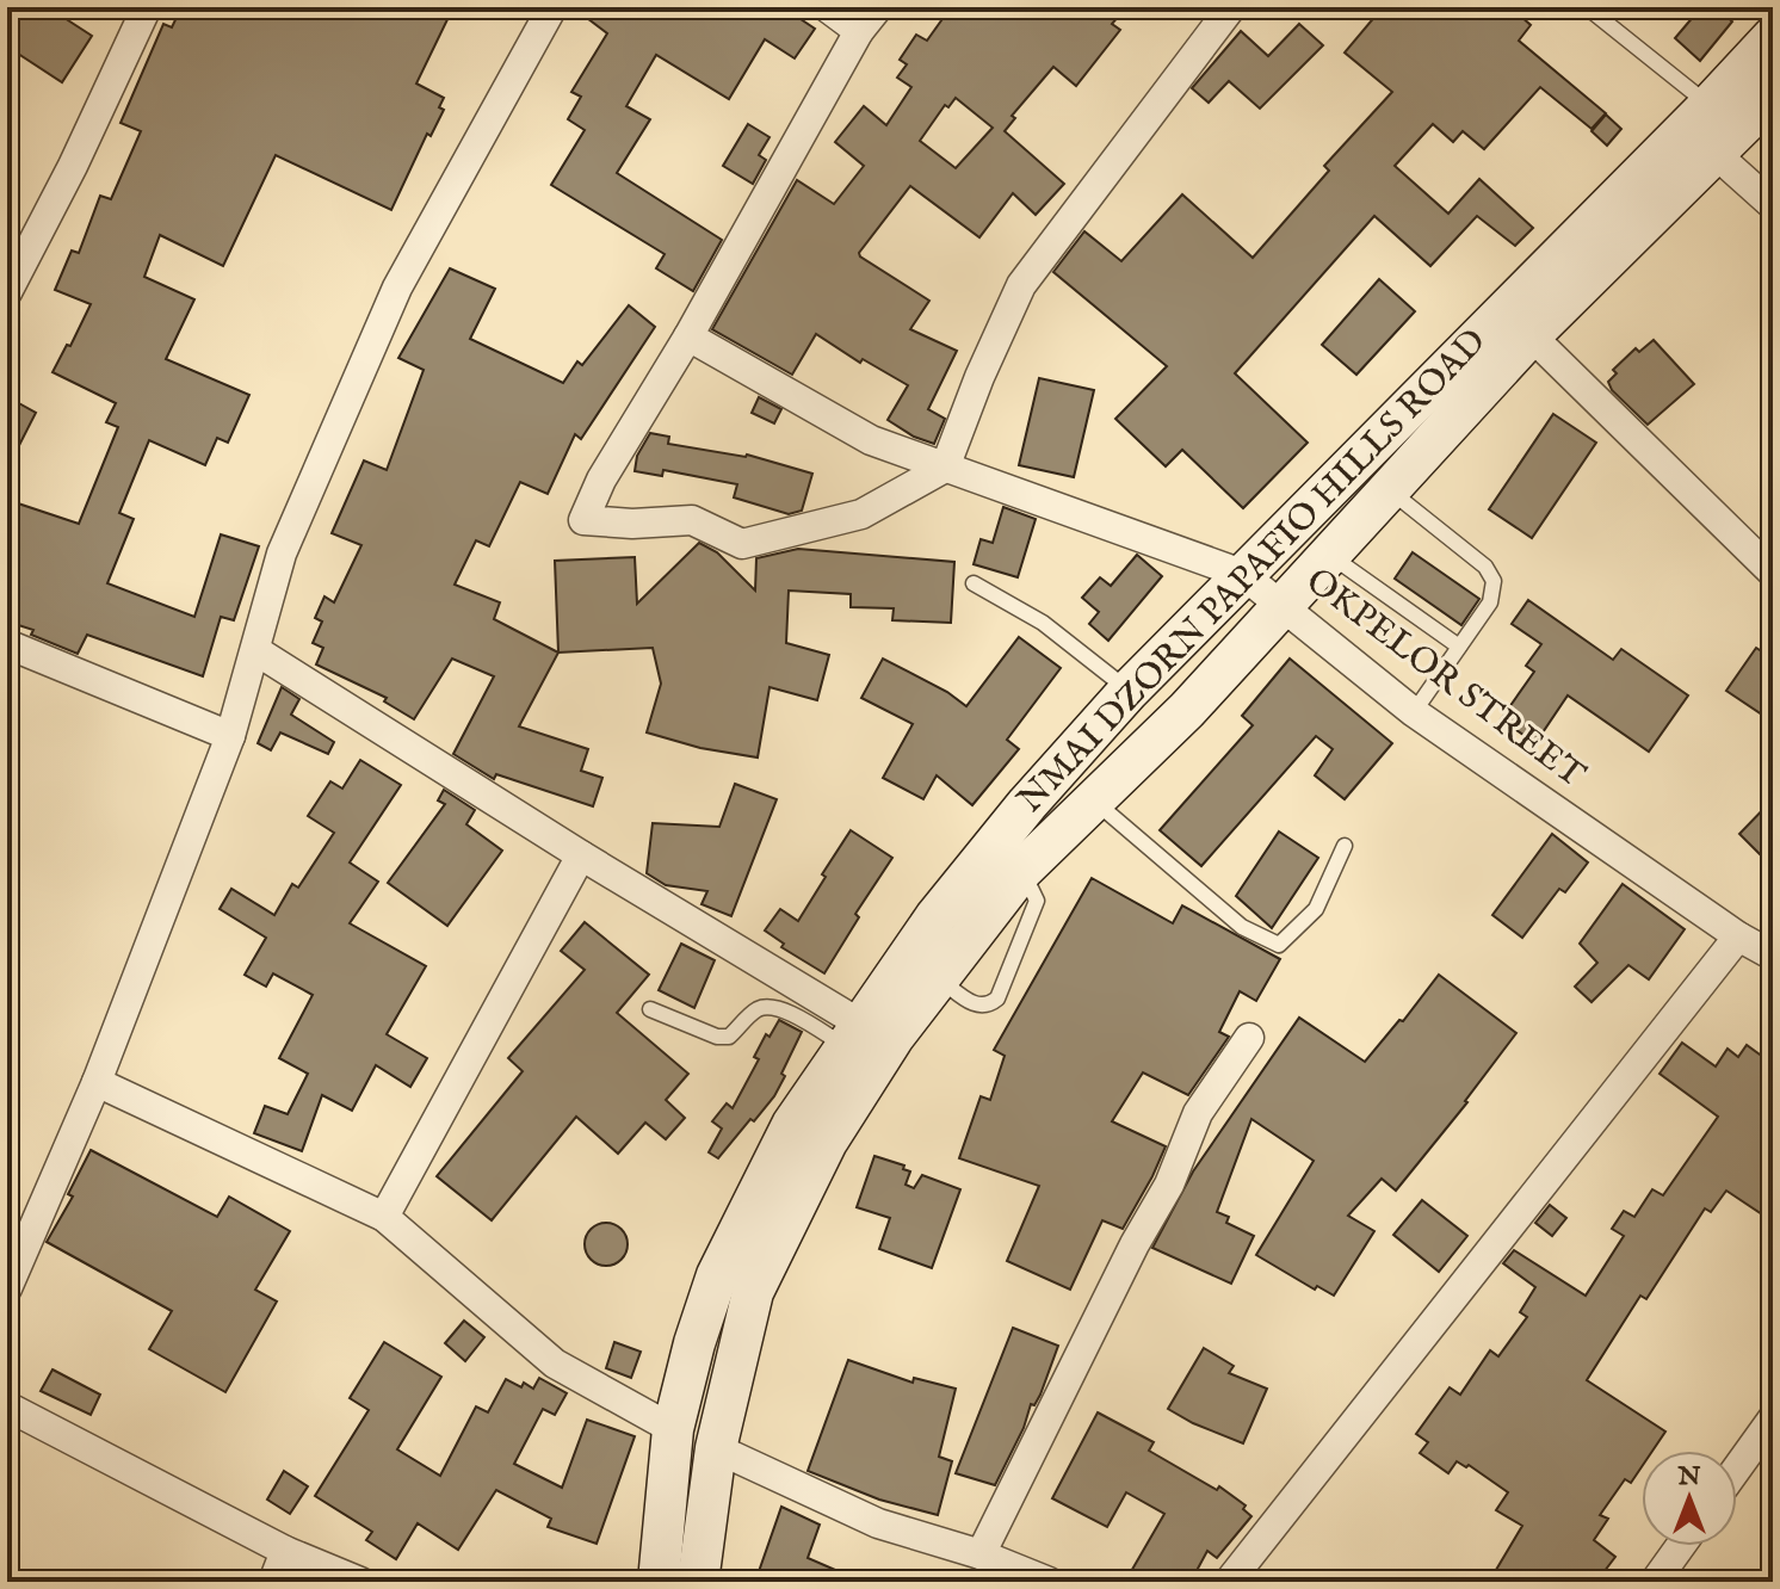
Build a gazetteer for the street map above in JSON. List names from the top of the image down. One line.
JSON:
{"streets":{"street":["NMAI DZORN PAPAFIO HILLS ROAD","OKPELOR STREET"]},"crossings":[["NMAI DZORN PAPAFIO HILLS ROAD","OKPELOR STREET"]],"north":"top"}
